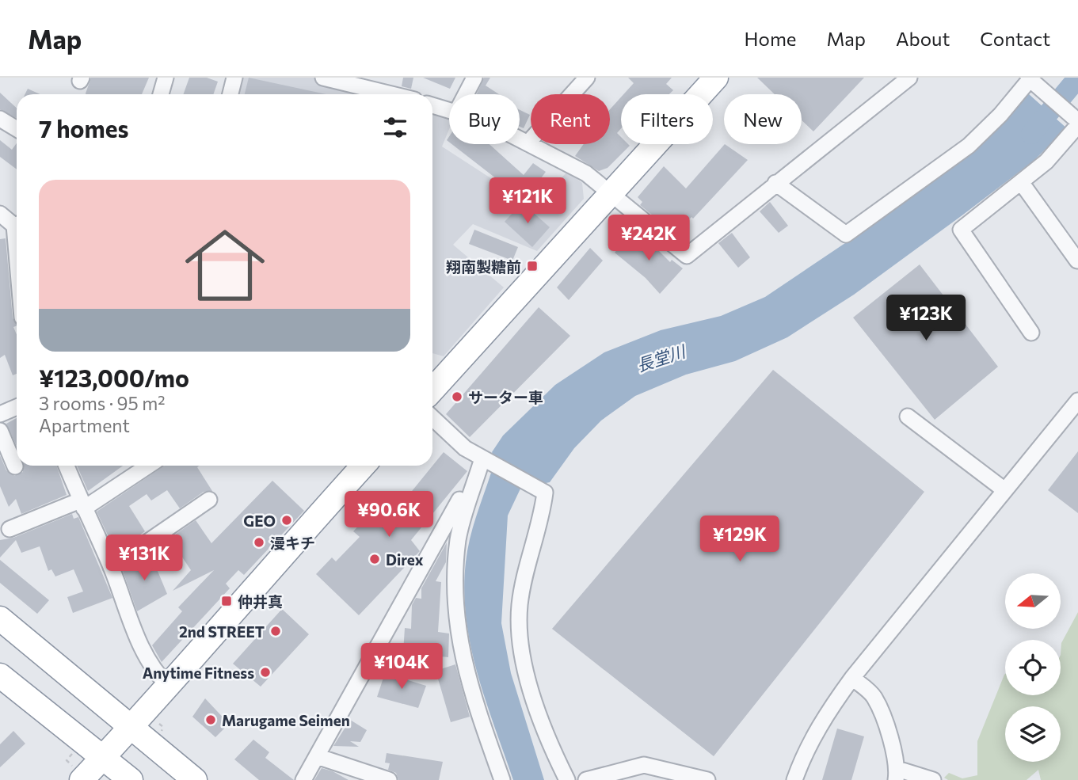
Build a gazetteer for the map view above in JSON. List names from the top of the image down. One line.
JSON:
{"water":["長堂川"],"places":{"transit":["翔南製糖前","仲井真"],"other":["サーター車","GEO","漫キチ","Direx","2nd STREET","Anytime Fitness","Marugame Seimen"]},"north":"left","page":{"header":"Map","nav":["Home","Map","About","Contact"],"chip":["Buy","Rent","Filters","New"],"heading":"7 homes","list":[{"name":"¥123,000/mo","note":"3 rooms · 95 m² · Apartment"}],"price":["¥121K","¥242K","¥123K","¥90.6K","¥129K","¥131K","¥104K"]}}
